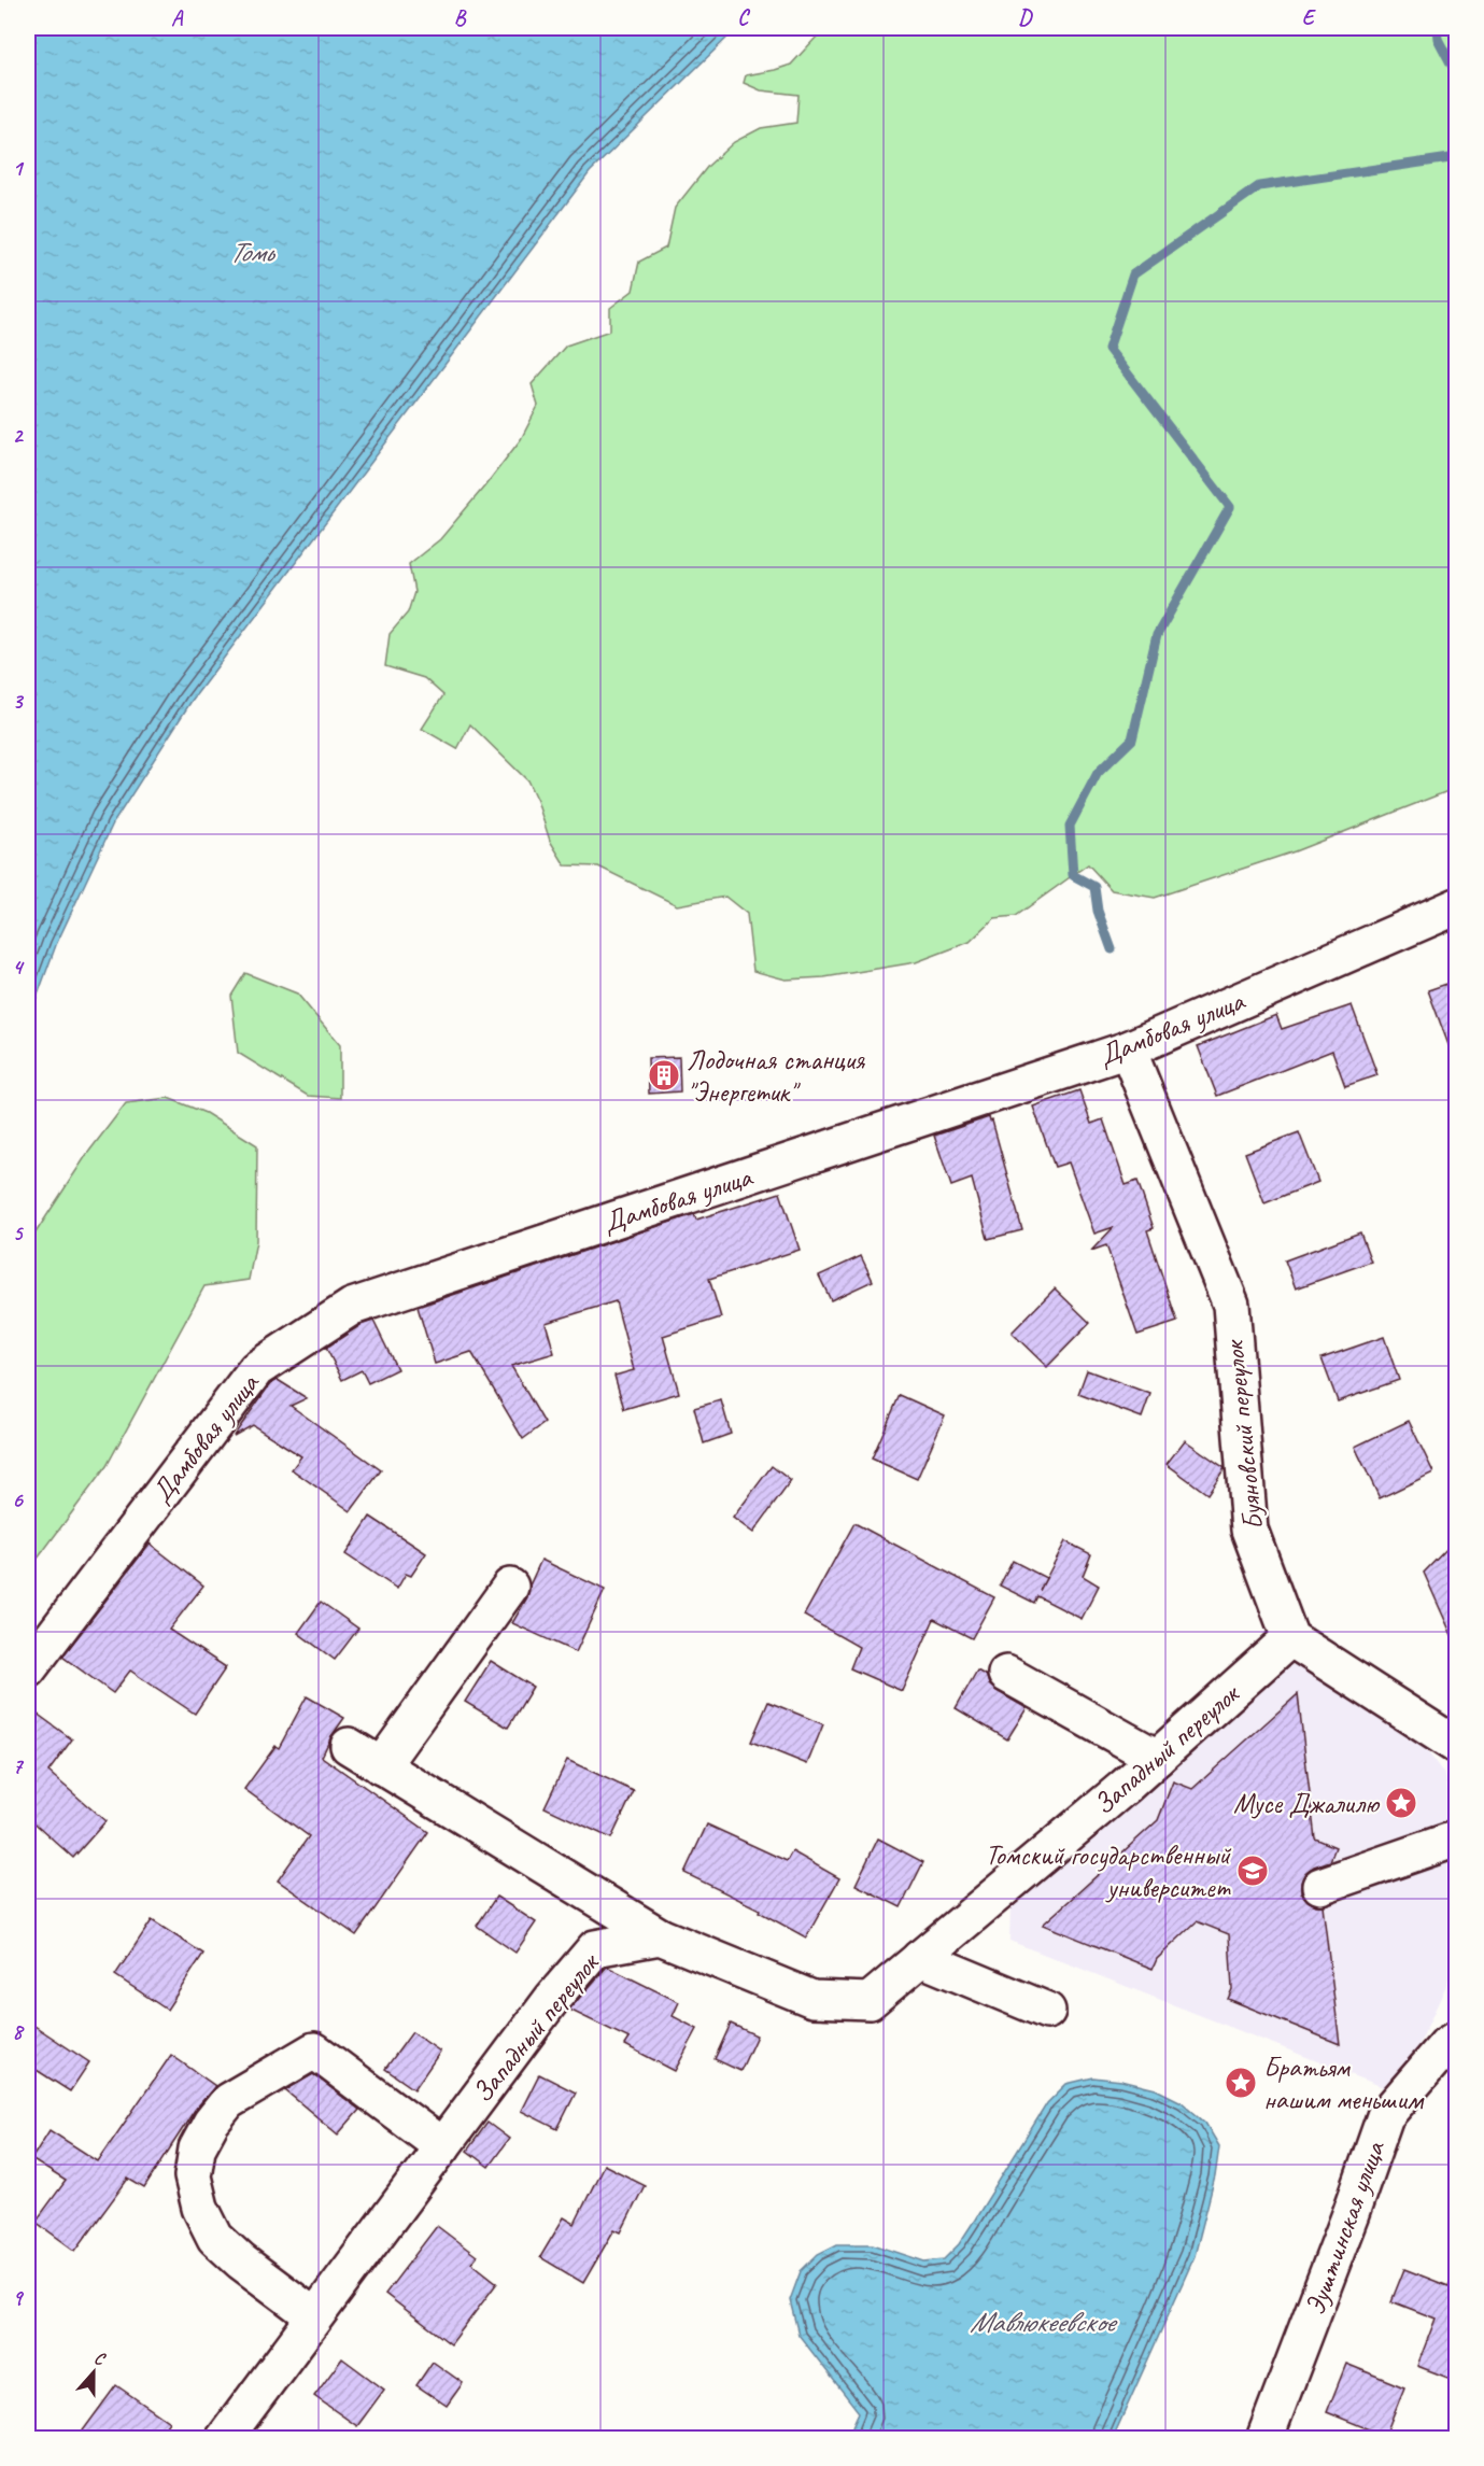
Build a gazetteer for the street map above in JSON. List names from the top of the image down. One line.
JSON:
{"streets":{"street":["Дамбовая улица","Буяновский переулок","Западный переулок","Эуштинская улица"]},"crossings":[["Дамбовая улица","Буяновский переулок"],["Буяновский переулок","Западный переулок"]],"water":["Томь","Мавлюкеевское"],"places":{"building":["Лодочная станция \"Энергетик\""],"place":["Мусе Джалилю","Братьям нашим меньшим"],"school or university":["Томский государственный университет"]},"north":"top","grid":{"columns":["A","B","C","D","E"],"rows":["1","2","3","4","5","6","7","8","9"]}}
